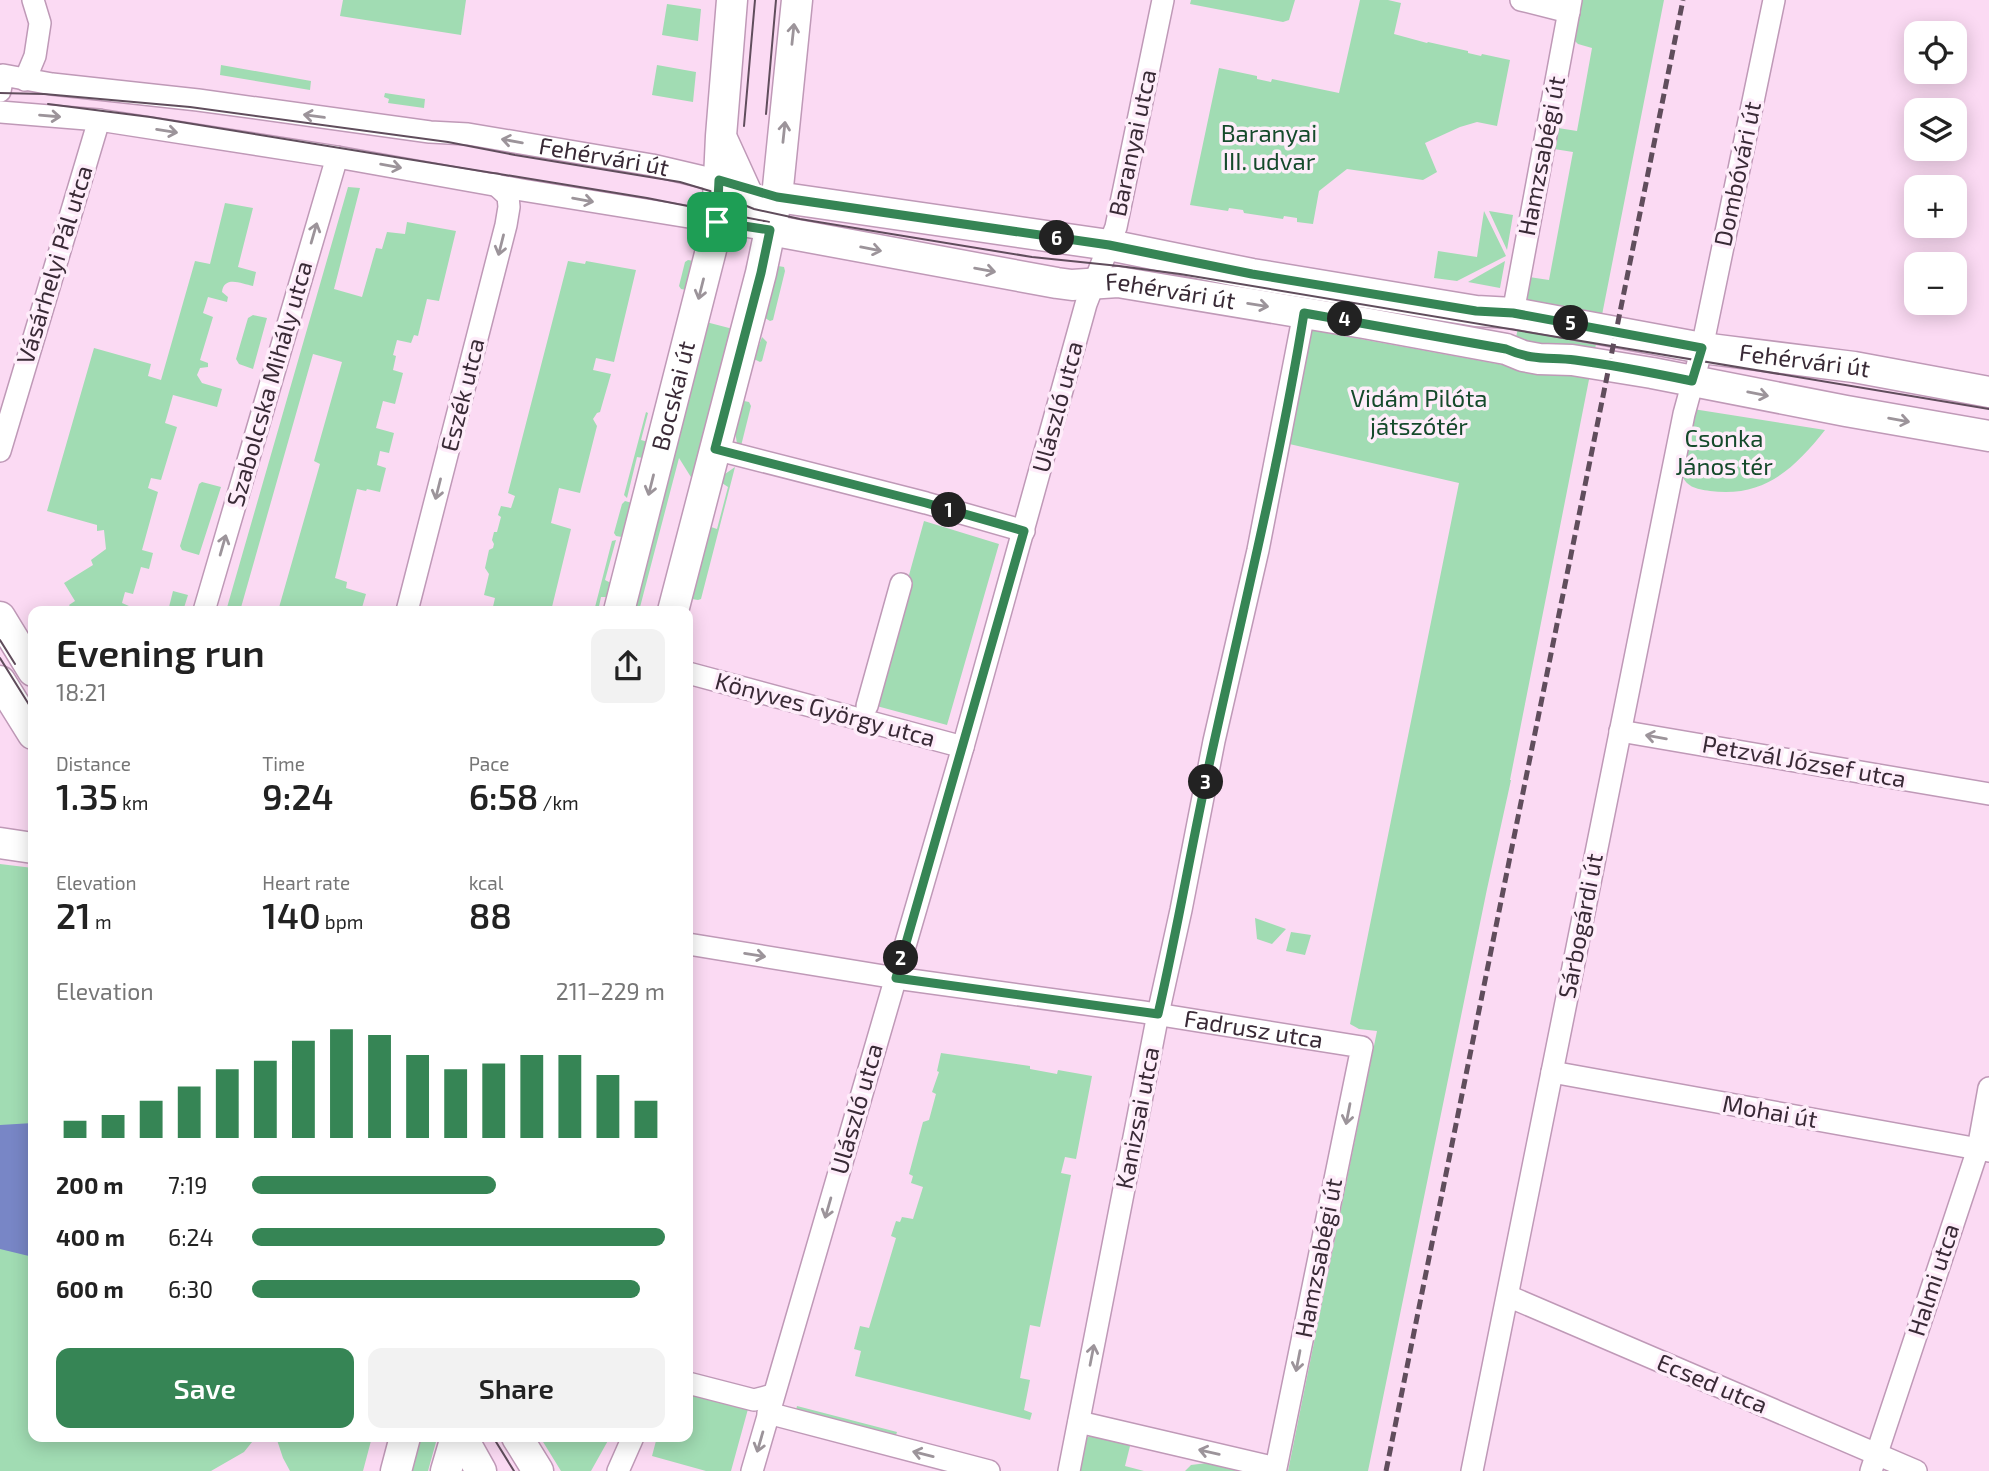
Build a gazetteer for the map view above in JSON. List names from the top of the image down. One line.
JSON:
{"streets":{"street":["Baranyai utca","Hamzsabégi út","Fehérvári út","Dombóvári út","Vásárhelyi Pál utca","Szabolcska Mihály utca","Eszék utca","Bocskai út","Ulászló utca","Könyves György utca","Petzvál József utca","Sárbogárdi út","Fadrusz utca","Mohai út","Kanizsai utca","Halmi utca","Ecsed utca"]},"crossings":[["Baranyai utca","Fehérvári út"],["Baranyai utca","Ulászló utca"],["Hamzsabégi út","Fehérvári út"],["Hamzsabégi út","Fadrusz utca"],["Hamzsabégi út","Kanizsai utca"],["Fehérvári út","Dombóvári út"],["Fehérvári út","Vásárhelyi Pál utca"],["Fehérvári út","Szabolcska Mihály utca"],["Fehérvári út","Eszék utca"],["Fehérvári út","Bocskai út"],["Fehérvári út","Ulászló utca"],["Fehérvári út","Sárbogárdi út"],["Fehérvári út","Kanizsai utca"],["Dombóvári út","Sárbogárdi út"],["Ulászló utca","Könyves György utca"],["Ulászló utca","Fadrusz utca"],["Petzvál József utca","Sárbogárdi út"],["Sárbogárdi út","Mohai út"],["Sárbogárdi út","Ecsed utca"],["Fadrusz utca","Kanizsai utca"],["Mohai út","Halmi utca"],["Halmi utca","Ecsed utca"]],"one_way":["Szabolcska Mihály utca","Eszék utca","Ulászló utca","Petzvál József utca","Kanizsai utca"],"parks":["Baranyai III. udvar","Vidám Pilóta játszótér","Csonka János tér"],"page":{"map_buttons":["+","−"],"pins":["6","4","5","1","3","2"],"heading":["Evening run","18:21"],"stats":[["Distance","1.35 km"],["Time","9:24"],["Pace","6:58 /km"],["Elevation","21 m"],["Heart rate","140 bpm"],["kcal","88"]],"chart":["Elevation","211–229 m"],"list":[{"name":"200 m","note":"7:19"},{"name":"400 m","note":"6:24"},{"name":"600 m","note":"6:30"}],"buttons":["Save","Share"]}}
